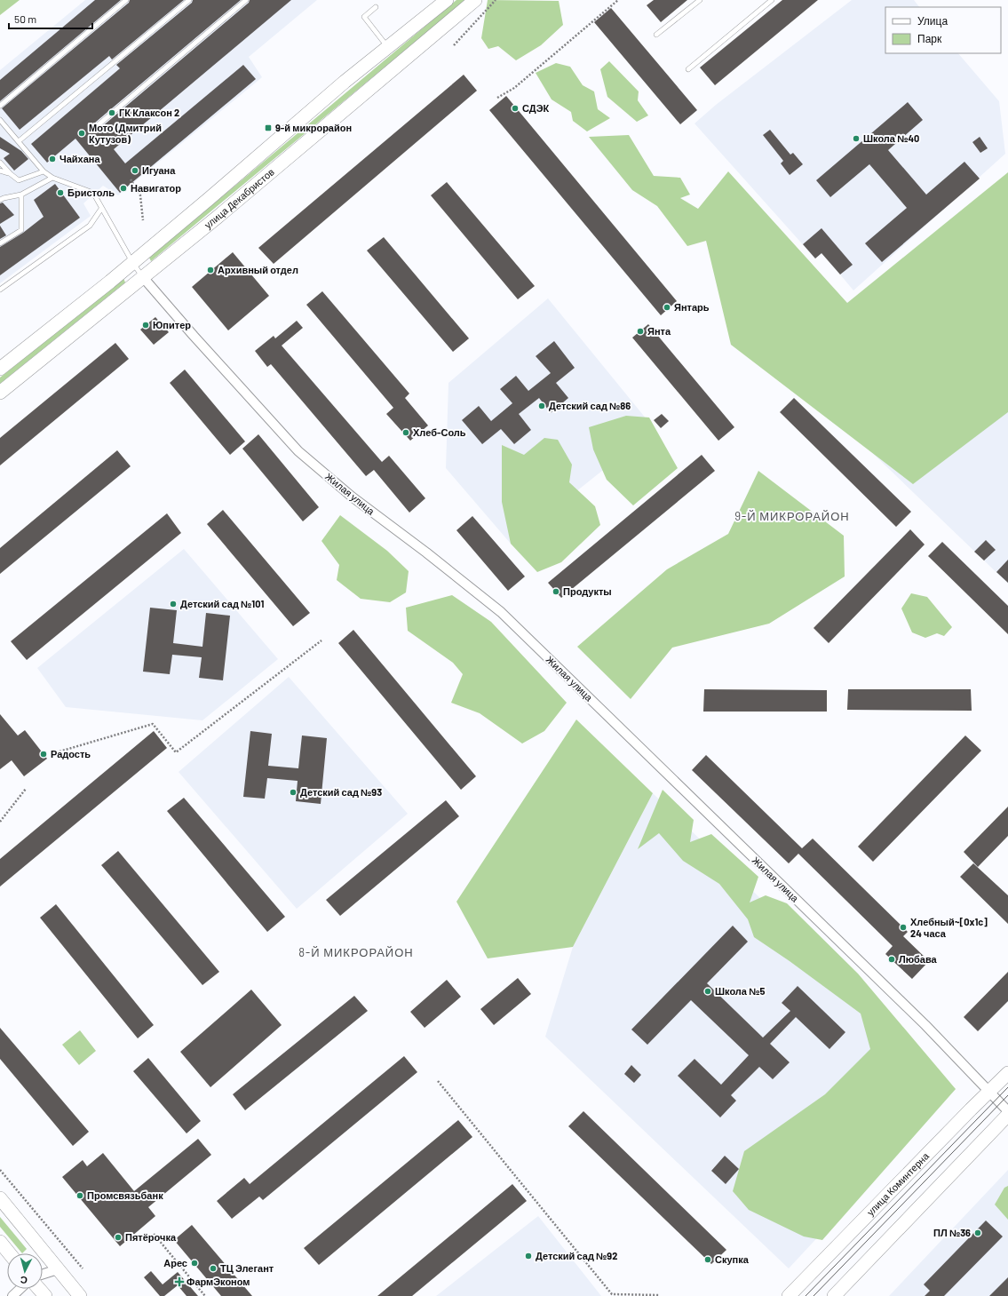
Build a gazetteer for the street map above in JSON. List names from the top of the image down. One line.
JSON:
{"streets":{"street":["улица Декабристов","Жилая улица","улица Коминтерна"]},"crossings":[["улица Декабристов","Жилая улица"],["Жилая улица","улица Коминтерна"]],"districts":["9-Й МИКРОРАЙОН","8-Й МИКРОРАЙОН"],"places":{"other":["СДЭК","ГК Клаксон 2","Мото (Дмитрий Кутузов)","Школа №40","Чайхана","Игуана","Навигатор","Бристоль","Архивный отдел","Янтарь","Юпитер","Янта","Детский сад №86","Хлеб-Соль","Продукты","Детский сад №101","Радость","Детский сад №93","Хлебный~[0x1c] 24 часа","Любава","Школа №5","Промсвязьбанк","ПЛ №36","Пятёрочка","Детский сад №92","Скупка","Арес","ТЦ Элегант"],"transit":["9-й микрорайон"],"health":["ФармЭконом"]},"legend":["Улица","Парк"],"scale_bar":"50 m","north":"bottom"}
